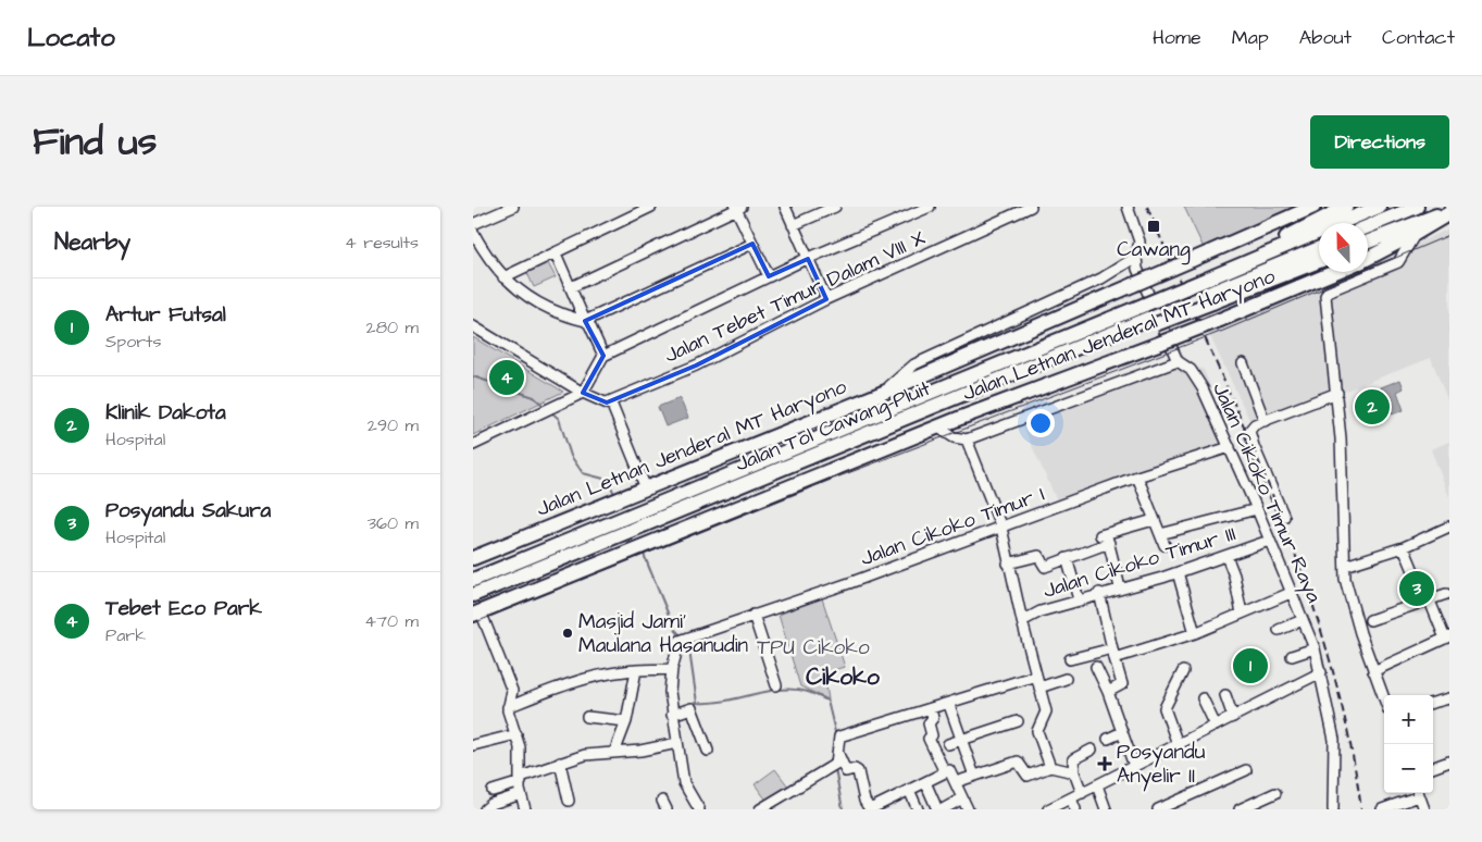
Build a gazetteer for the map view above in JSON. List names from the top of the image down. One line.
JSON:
{"streets":{"highway":["Jalan Letnan Jenderal MT Haryono","Jalan Tol Cawang–Pluit"],"street":["Jalan Tebet Timur Dalam VIII X","Jalan Cikoko Timur Raya","Jalan Cikoko Timur I","Jalan Cikoko Timur III"]},"crossings":[["Jalan Letnan Jenderal MT Haryono","Jalan Cikoko Timur Raya"],["Jalan Cikoko Timur Raya","Jalan Cikoko Timur I"],["Jalan Cikoko Timur Raya","Jalan Cikoko Timur III"]],"districts":["Cikoko"],"parks":["TPU Cikoko"],"places":{"transit":["Cawang"],"other":["Masjid Jami' Maulana Hasanudin"],"health":["Posyandu Anyelir II"]},"north":"top","page":{"header":"Locato","nav":["Home","Map","About","Contact"],"title":"Find us","buttons":"Directions","heading":["Nearby","4 results"],"list":[{"mark":"1","name":"Artur Futsal","note":"Sports","value":"280 m"},{"mark":"2","name":"Klinik Dakota","note":"Hospital","value":"290 m"},{"mark":"3","name":"Posyandu Sakura","note":"Hospital","value":"360 m"},{"mark":"4","name":"Tebet Eco Park","note":"Park","value":"470 m"}],"pins":["4","2","3","1"],"map_buttons":["+","−"]}}
